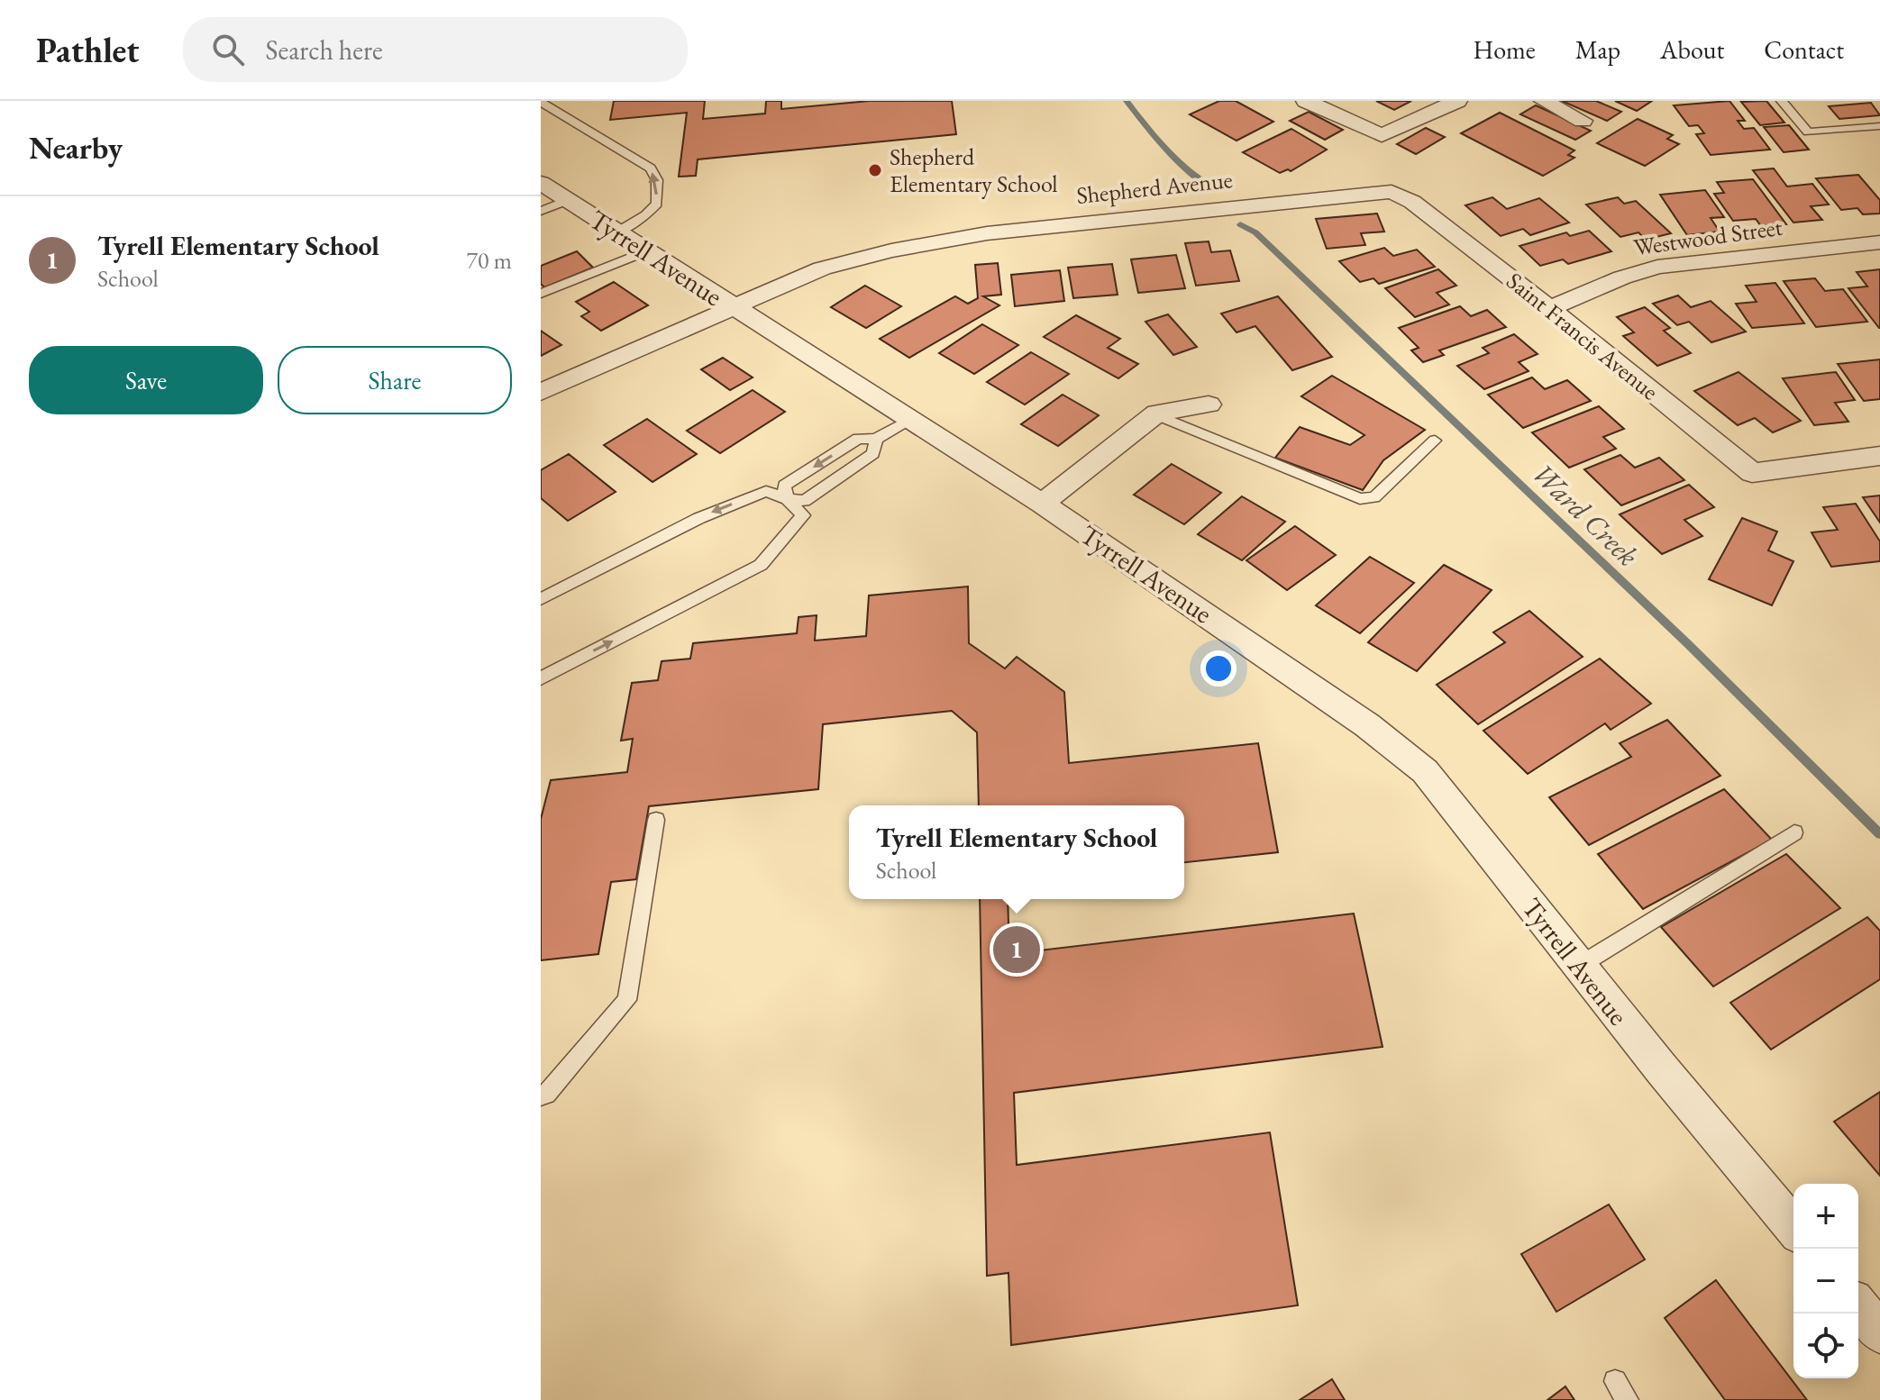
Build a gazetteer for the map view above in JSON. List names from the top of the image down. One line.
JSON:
{"streets":{"street":["Shepherd Avenue","Westwood Street","Tyrrell Avenue","Saint Francis Avenue"]},"crossings":[["Shepherd Avenue","Tyrrell Avenue"],["Shepherd Avenue","Saint Francis Avenue"],["Westwood Street","Saint Francis Avenue"]],"water":["Ward Creek"],"places":["Shepherd Elementary School"],"page":{"header":"Pathlet","search":"Search here","nav":["Home","Map","About","Contact"],"heading":"Nearby","list":[{"mark":"1","name":"Tyrell Elementary School","note":"School","value":"70 m"}],"buttons":["Save","Share"],"popup":["Tyrell Elementary School","School"],"pins":"1","map_buttons":["+","−"]}}
